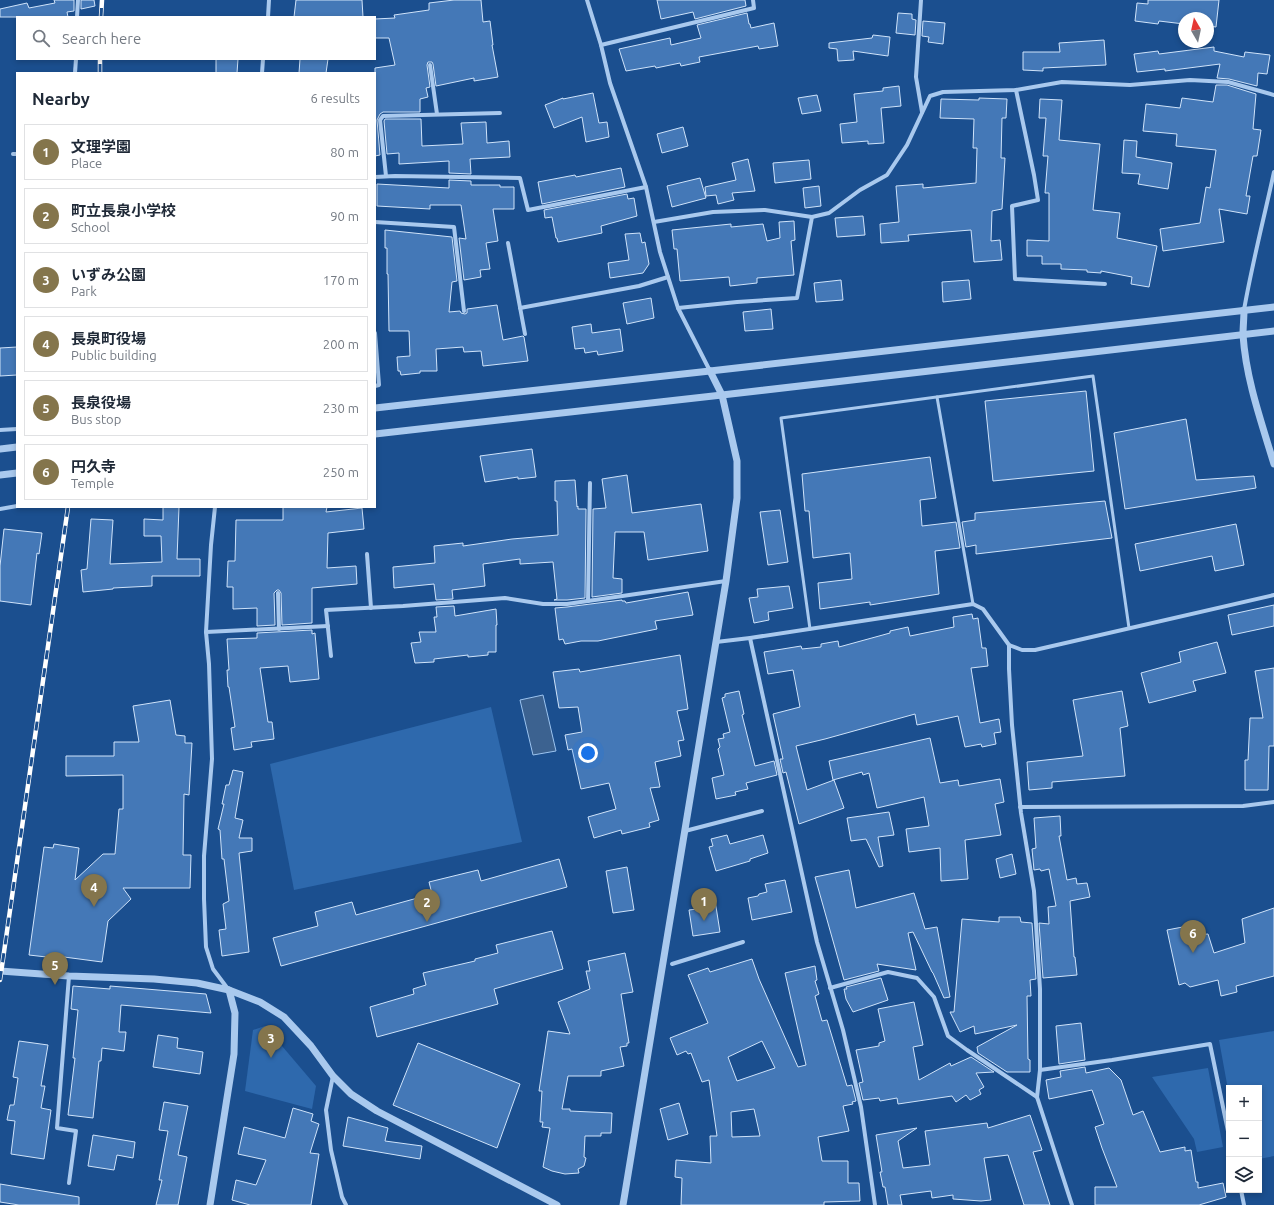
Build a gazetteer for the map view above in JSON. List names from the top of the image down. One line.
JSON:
{"north":"top","page":{"search":"Search here","heading":["Nearby","6 results"],"list":[{"mark":"1","name":"文理学園","note":"Place","value":"80 m"},{"mark":"2","name":"町立長泉小学校","note":"School","value":"90 m"},{"mark":"3","name":"いずみ公園","note":"Park","value":"170 m"},{"mark":"4","name":"長泉町役場","note":"Public building","value":"200 m"},{"mark":"5","name":"長泉役場","note":"Bus stop","value":"230 m"},{"mark":"6","name":"円久寺","note":"Temple","value":"250 m"}],"pins":["4","1","2","6","5","3"],"map_buttons":["+","−"]}}
